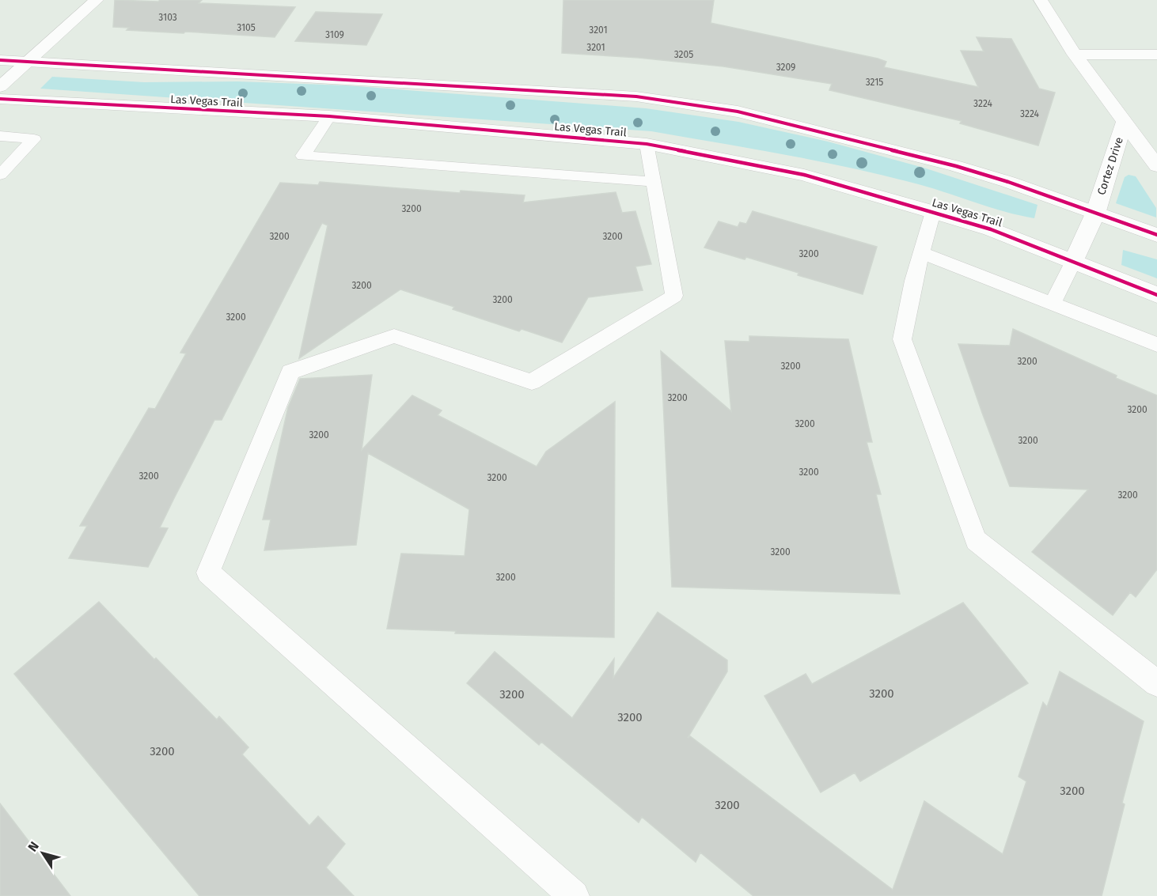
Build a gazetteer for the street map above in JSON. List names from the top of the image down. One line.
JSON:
{"streets":{"main road":["Las Vegas Trail","Cortez Drive"]},"crossings":[["Las Vegas Trail","Cortez Drive"]],"house_numbers":["3103","3105","3201","3109","3201","3205","3209","3215","3224","3224","3200","3200","3200","3200","3200","3200","3200","3200","3200","3200","3200","3200","3200","3200","3200","3200","3200","3200","3200","3200","3200","3200","3200","3200","3200","3200"],"north":"top left"}
